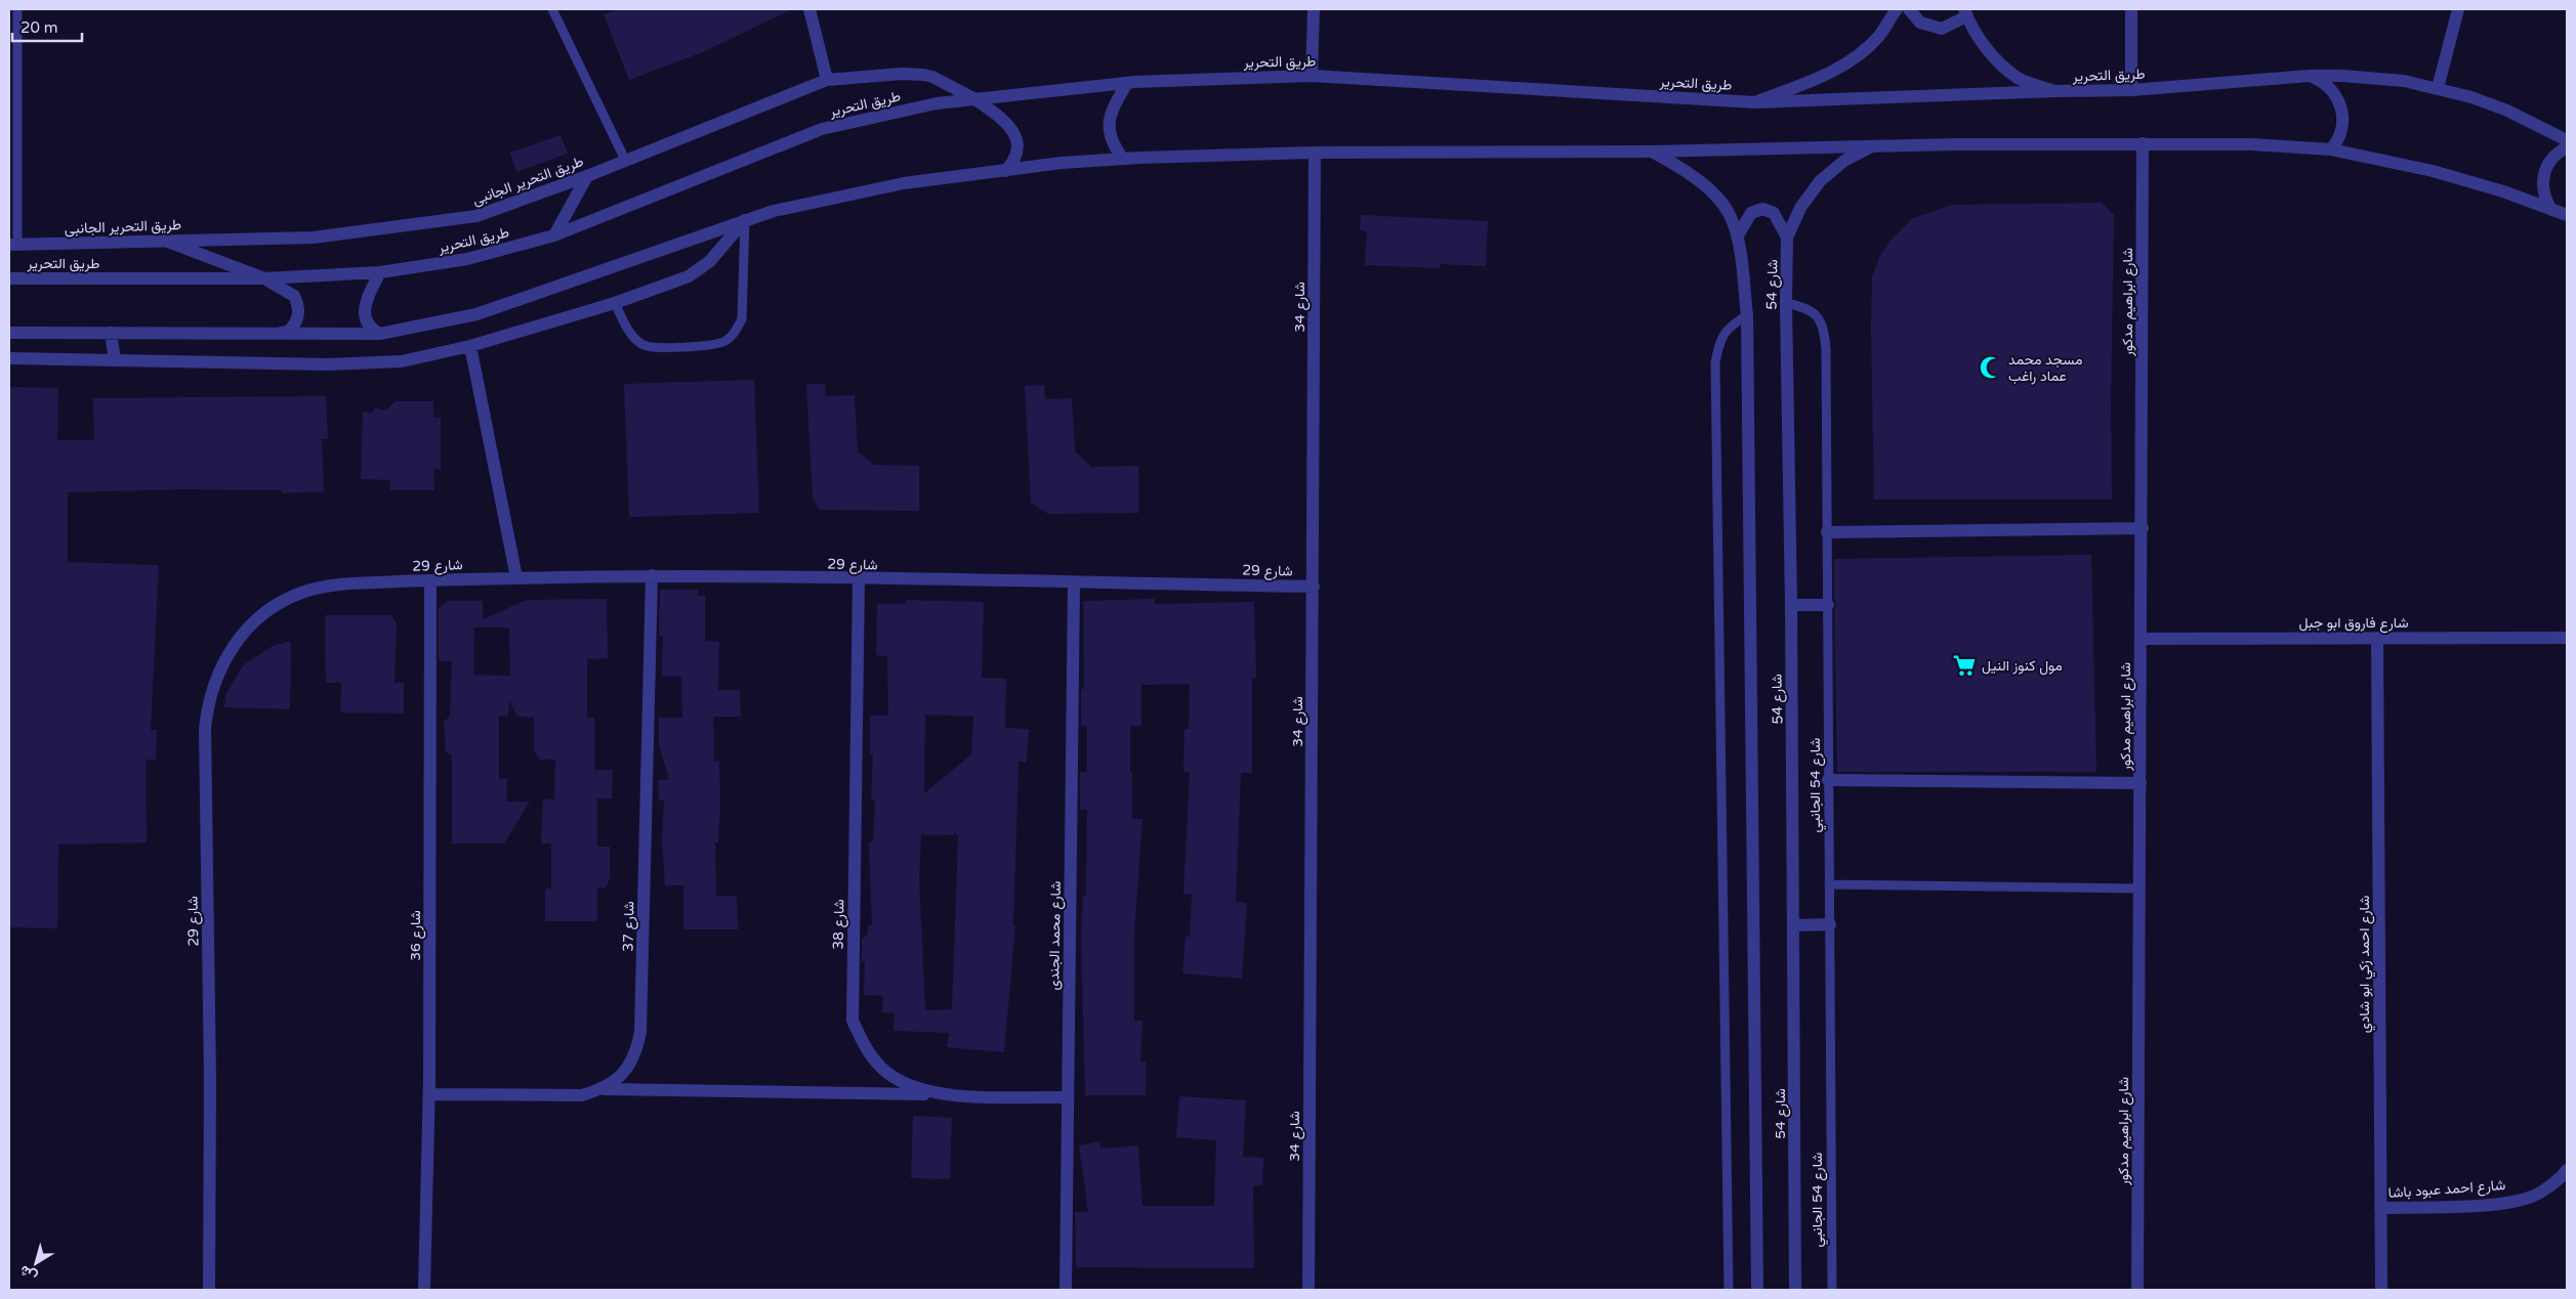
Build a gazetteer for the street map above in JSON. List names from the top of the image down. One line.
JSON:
{"streets":{"street":["طريق التحرير","طريق التحرير الجانبى","شارع 54","شارع ابراهيم مدكور","شارع 34","شارع 29","شارع فاروق ابو جبل","شارع 38","شارع 37","شارع 36","شارع محمد الجندى","شارع احمد زكي ابو شادي","شارع احمد عبود باشا"],"lane":["شارع 54 الجانبي"]},"crossings":[["طريق التحرير","طريق التحرير الجانبى"],["شارع 54","شارع 54 الجانبي"],["شارع ابراهيم مدكور","شارع فاروق ابو جبل"],["شارع 34","شارع 29"],["شارع 29","شارع 38"],["شارع 29","شارع 37"],["شارع 29","شارع 36"],["شارع 29","شارع محمد الجندى"],["شارع فاروق ابو جبل","شارع احمد زكي ابو شادي"],["شارع 38","شارع محمد الجندى"],["شارع 37","شارع 36"],["شارع احمد زكي ابو شادي","شارع احمد عبود باشا"]],"places":{"mosque":["مسجد محمد عماد راغب"],"supermarket":["مول كنوز النيل"]},"scale_bar":"20 m","north":"bottom left"}
